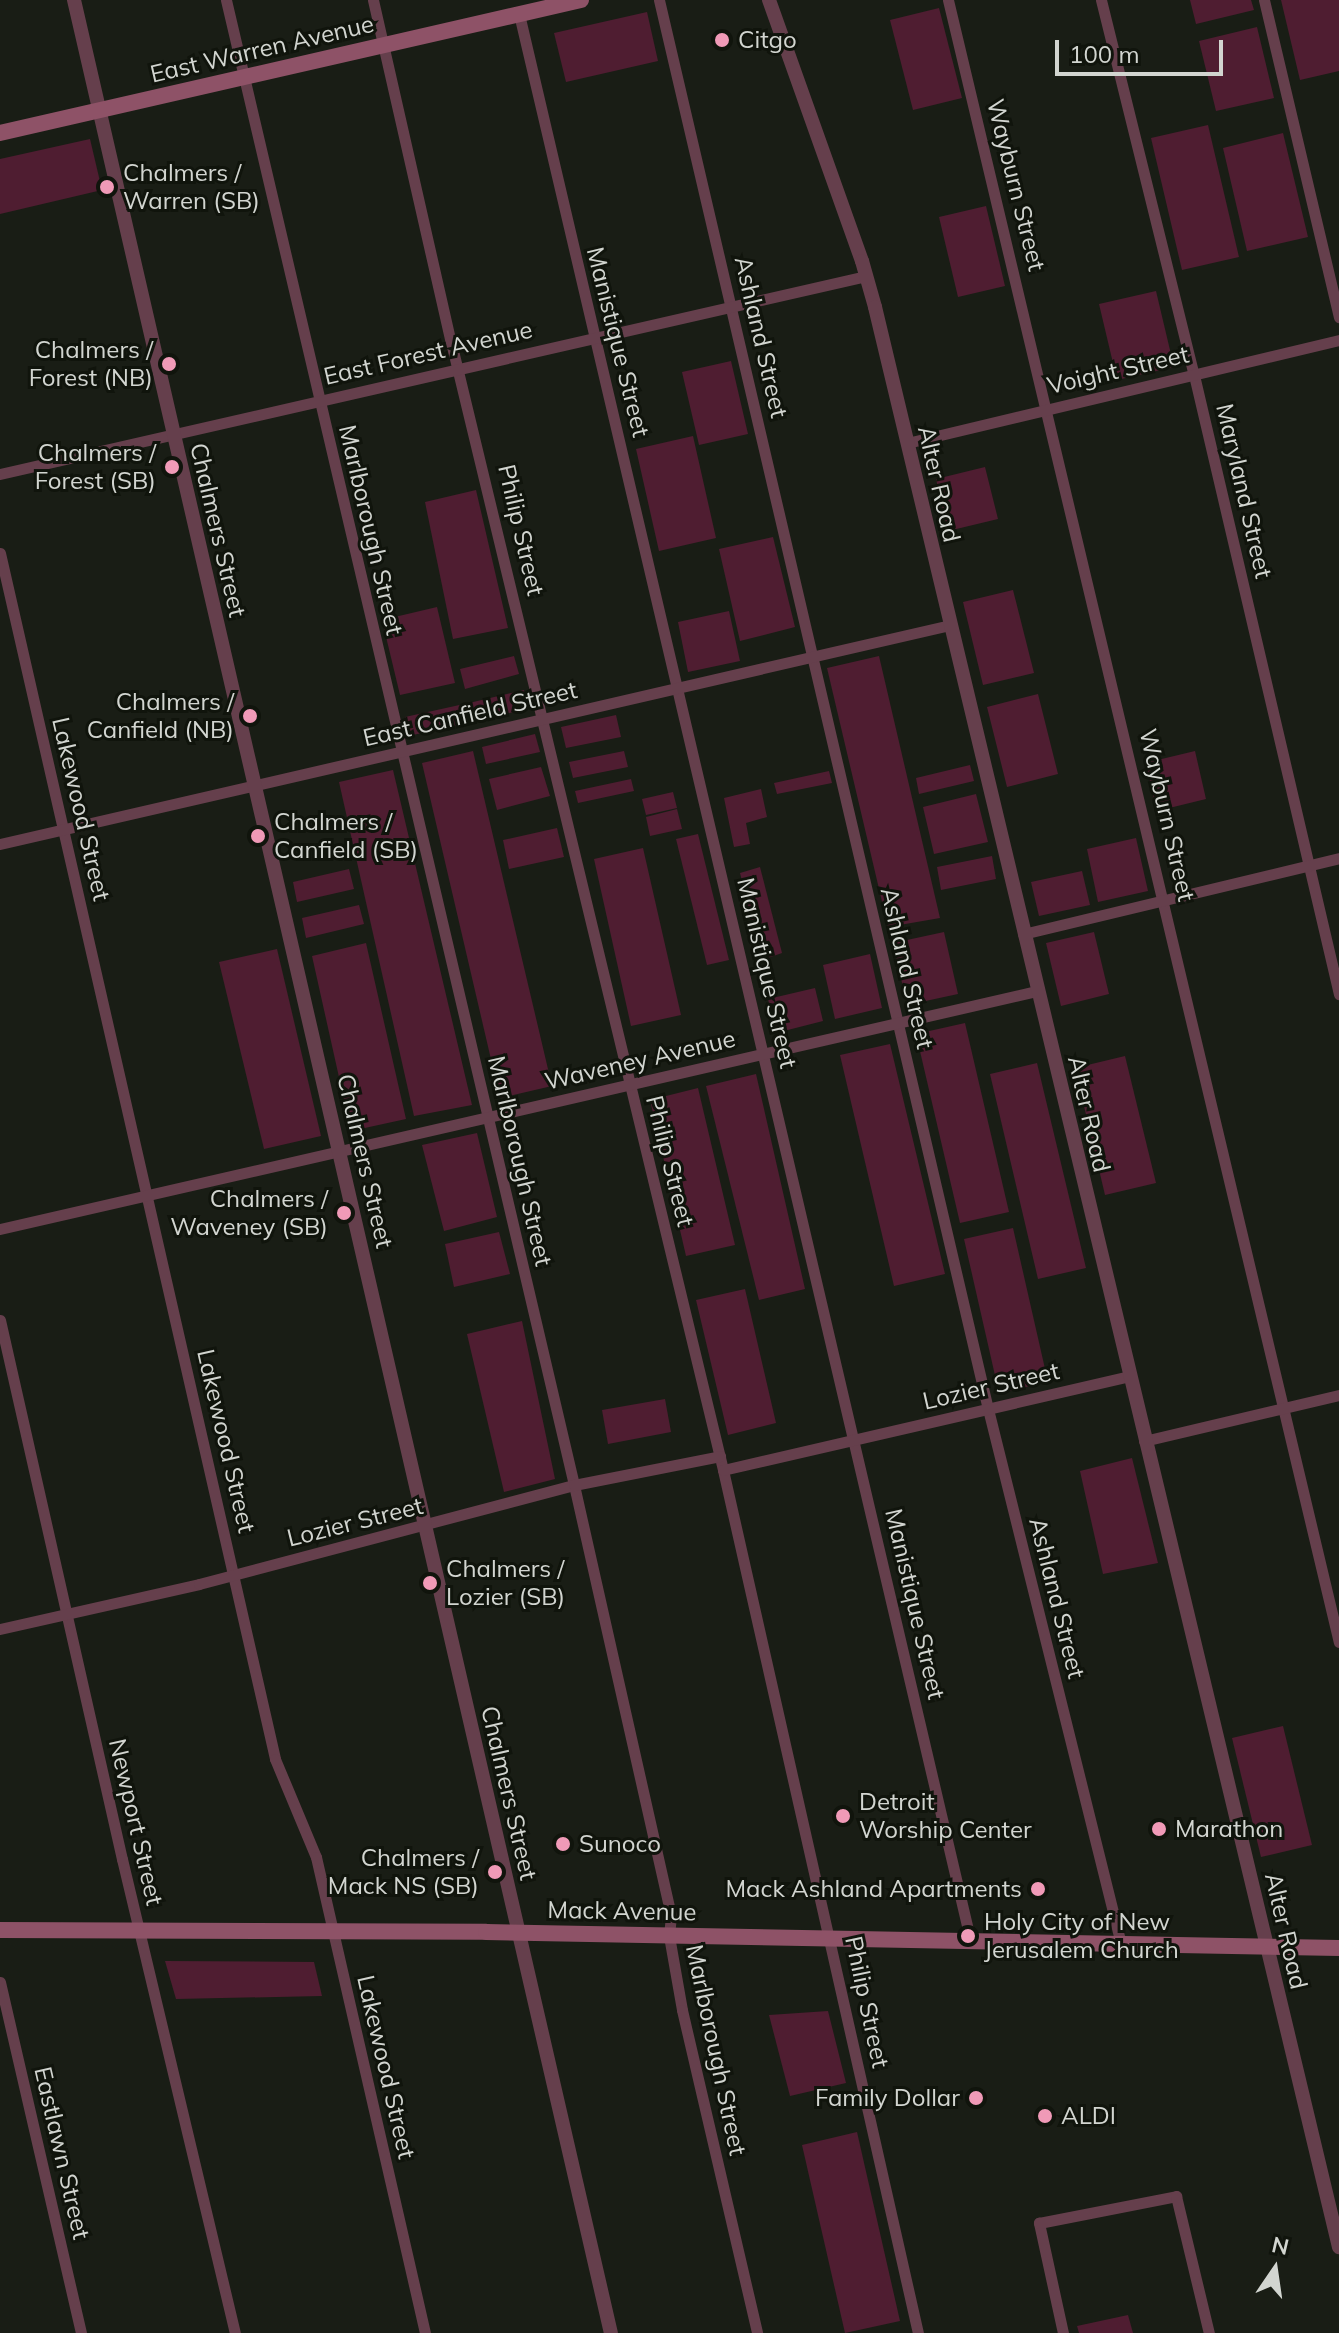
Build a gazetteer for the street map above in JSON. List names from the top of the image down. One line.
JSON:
{"streets":{"main road":["East Warren Avenue","Mack Avenue"],"street":["Wayburn Street","Ashland Street","Manistique Street","East Forest Avenue","Voight Street","Alter Road","Maryland Street","Chalmers Street","Marlborough Street","Philip Street","East Canfield Street","Lakewood Street","Waveney Avenue","Lozier Street","Newport Street","Eastlawn Street"]},"crossings":[["East Warren Avenue","Manistique Street"],["East Warren Avenue","Chalmers Street"],["East Warren Avenue","Marlborough Street"],["East Warren Avenue","Philip Street"],["Wayburn Street","Voight Street"],["Ashland Street","East Forest Avenue"],["Ashland Street","East Canfield Street"],["Ashland Street","Waveney Avenue"],["Ashland Street","Lozier Street"],["Ashland Street","Mack Avenue"],["Manistique Street","East Forest Avenue"],["Manistique Street","East Canfield Street"],["Manistique Street","Waveney Avenue"],["Manistique Street","Lozier Street"],["Manistique Street","Mack Avenue"],["East Forest Avenue","Alter Road"],["East Forest Avenue","Chalmers Street"],["East Forest Avenue","Marlborough Street"],["East Forest Avenue","Philip Street"],["Voight Street","Alter Road"],["Voight Street","Maryland Street"],["Alter Road","East Canfield Street"],["Alter Road","Waveney Avenue"],["Alter Road","Lozier Street"],["Alter Road","Mack Avenue"],["Chalmers Street","East Canfield Street"],["Chalmers Street","Waveney Avenue"],["Chalmers Street","Lozier Street"],["Chalmers Street","Mack Avenue"],["Marlborough Street","East Canfield Street"],["Marlborough Street","Waveney Avenue"],["Marlborough Street","Lozier Street"],["Marlborough Street","Mack Avenue"],["Philip Street","East Canfield Street"],["Philip Street","Waveney Avenue"],["Philip Street","Lozier Street"],["Philip Street","Mack Avenue"],["East Canfield Street","Lakewood Street"],["Lakewood Street","Lozier Street"],["Lakewood Street","Mack Avenue"],["Lozier Street","Newport Street"],["Newport Street","Mack Avenue"]],"places":["Citgo","Chalmers / Warren (SB)","Chalmers / Forest (NB)","Chalmers / Forest (SB)","Chalmers / Canfield (NB)","Chalmers / Canfield (SB)","Chalmers / Waveney (SB)","Chalmers / Lozier (SB)","Detroit Worship Center","Marathon","Sunoco","Chalmers / Mack NS (SB)","Mack Ashland Apartments","Holy City of New Jerusalem Church","Family Dollar","ALDI"],"scale_bar":"100 m","north":"top"}
